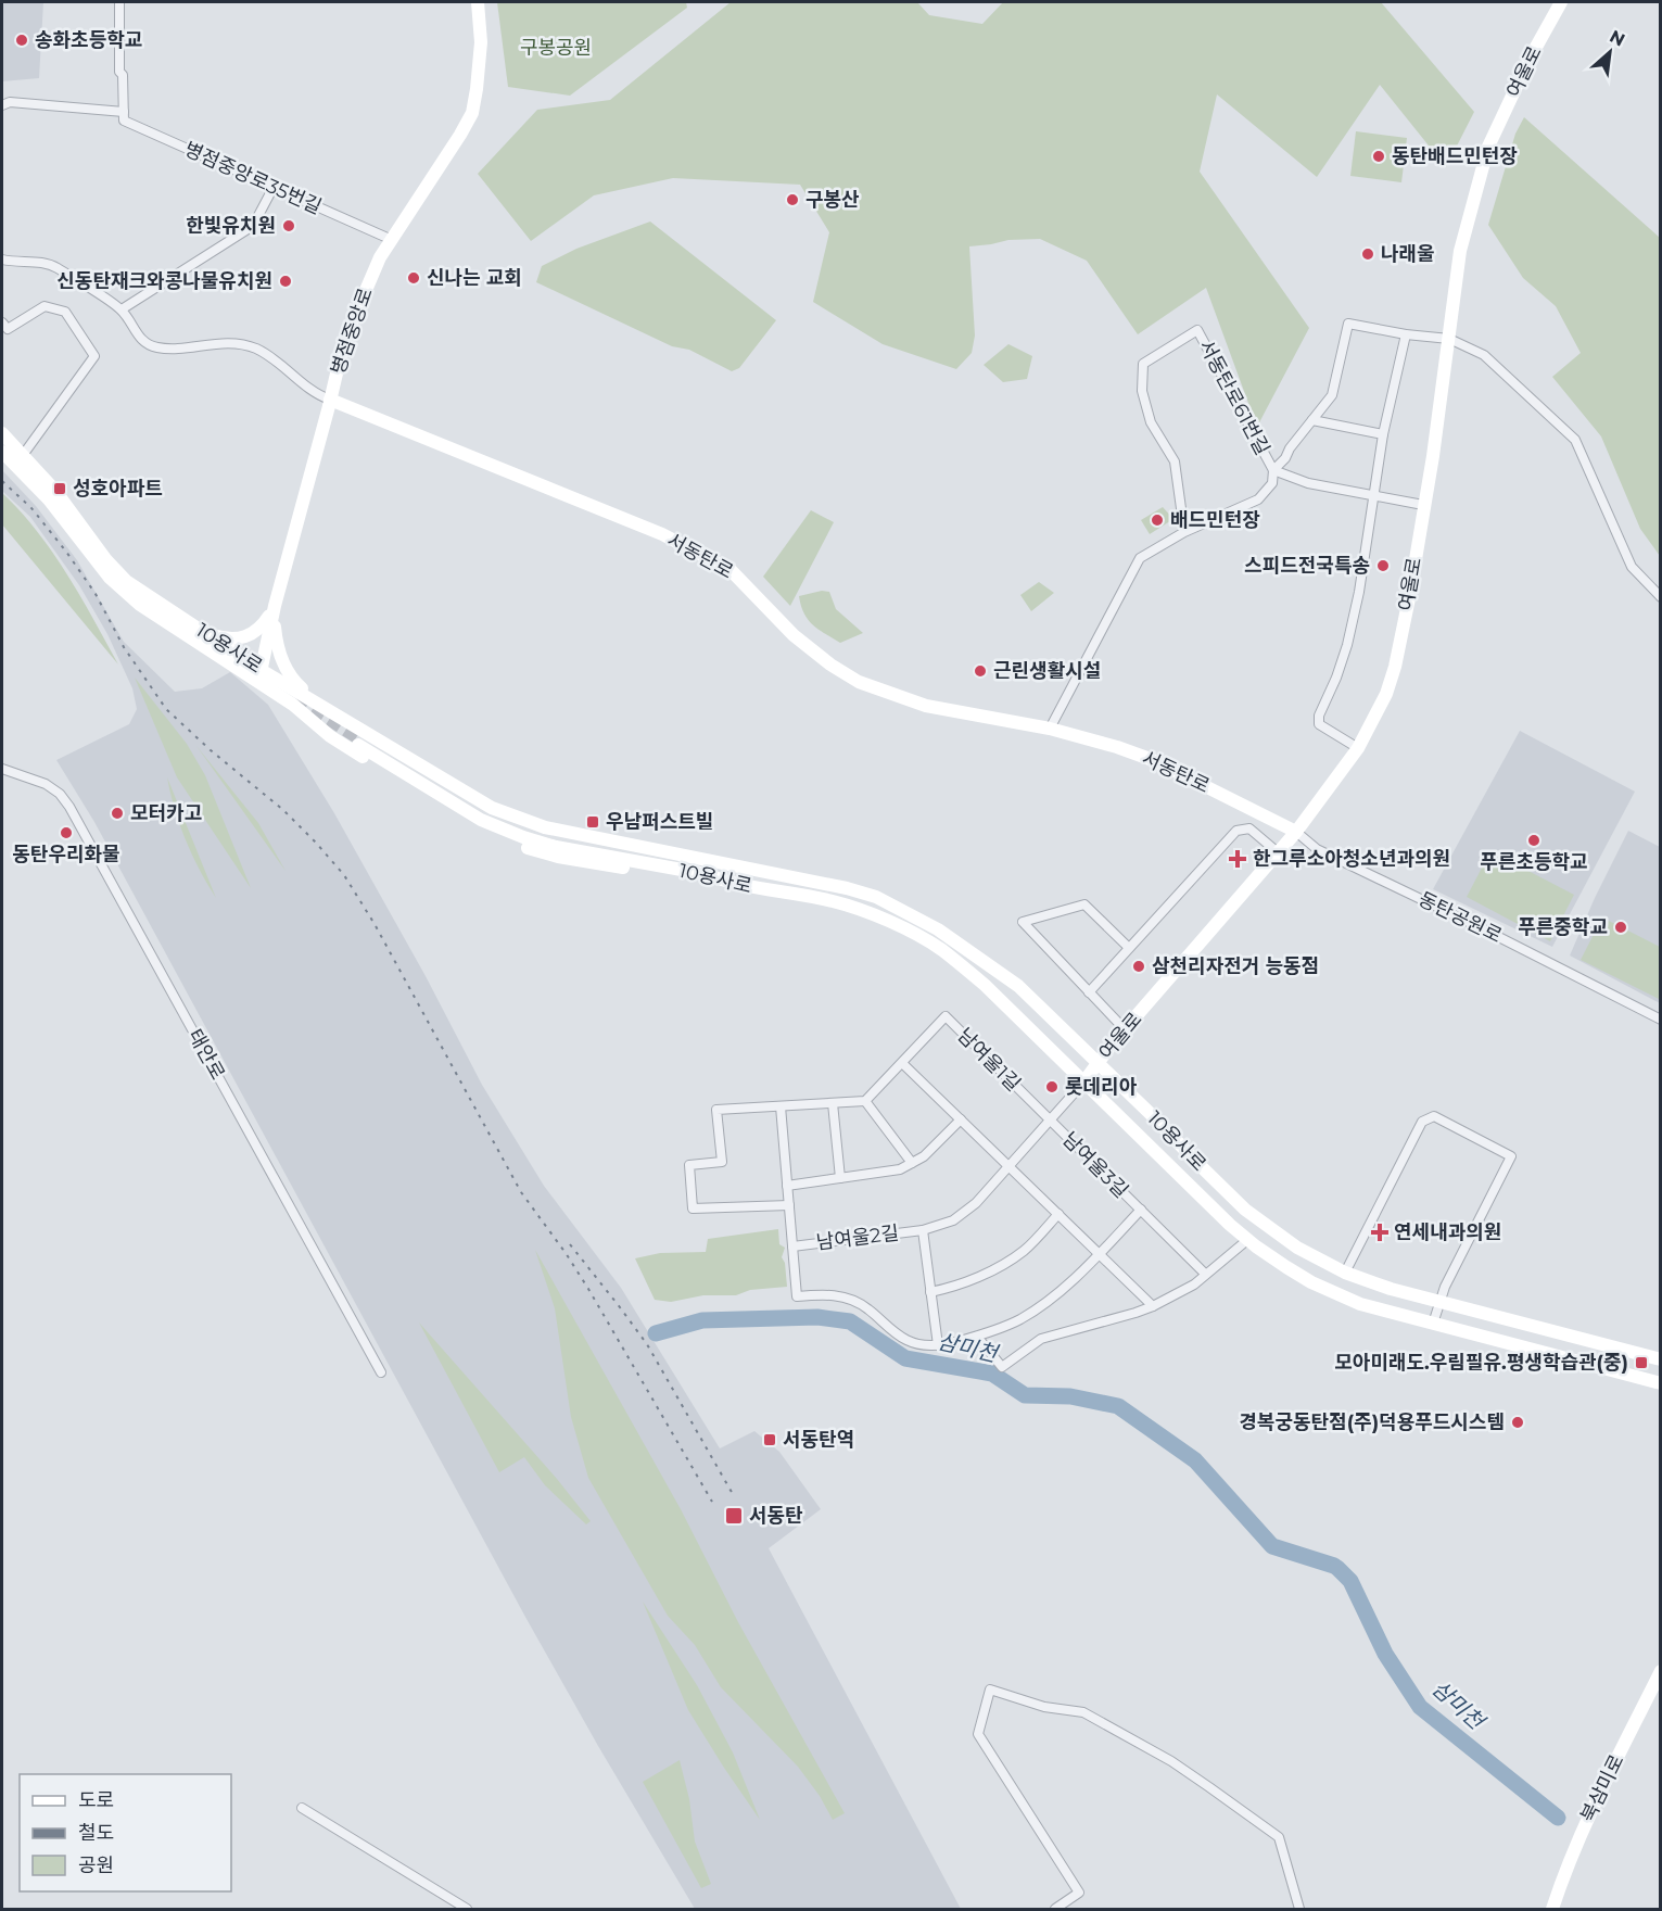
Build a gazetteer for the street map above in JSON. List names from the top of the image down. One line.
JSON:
{"streets":{"street":["여울로","병점중앙로35번길","병점중앙로","서동탄로61번길","서동탄로","10용사로","동탄공원로","태안로","남여울1길","남여울3길","남여울2길","북삼미로"]},"crossings":[["여울로","서동탄로"],["여울로","10용사로"],["여울로","동탄공원로"],["여울로","남여울2길"],["병점중앙로35번길","병점중앙로"],["병점중앙로","서동탄로"],["병점중앙로","10용사로"],["서동탄로","동탄공원로"],["10용사로","남여울2길"],["남여울1길","남여울3길"],["남여울1길","남여울2길"],["남여울3길","남여울2길"]],"water":["삼미천"],"parks":["구봉공원"],"places":{"other":["송화초등학교","동탄배드민턴장","구봉산","한빛유치원","나래울","신나는 교회","신동탄재크와콩나물유치원","배드민턴장","스피드전국특송","근린생활시설","모터카고","동탄우리화물","푸른초등학교","푸른중학교","삼천리자전거 능동점","롯데리아","경복궁동탄점(주)덕용푸드시스템"],"transit":["성호아파트","우남퍼스트빌","모아미래도.우림필유.평생학습관(중)","서동탄역","서동탄"],"health":["한그루소아청소년과의원","연세내과의원"]},"legend":["도로","철도","공원"],"north":"top right"}
